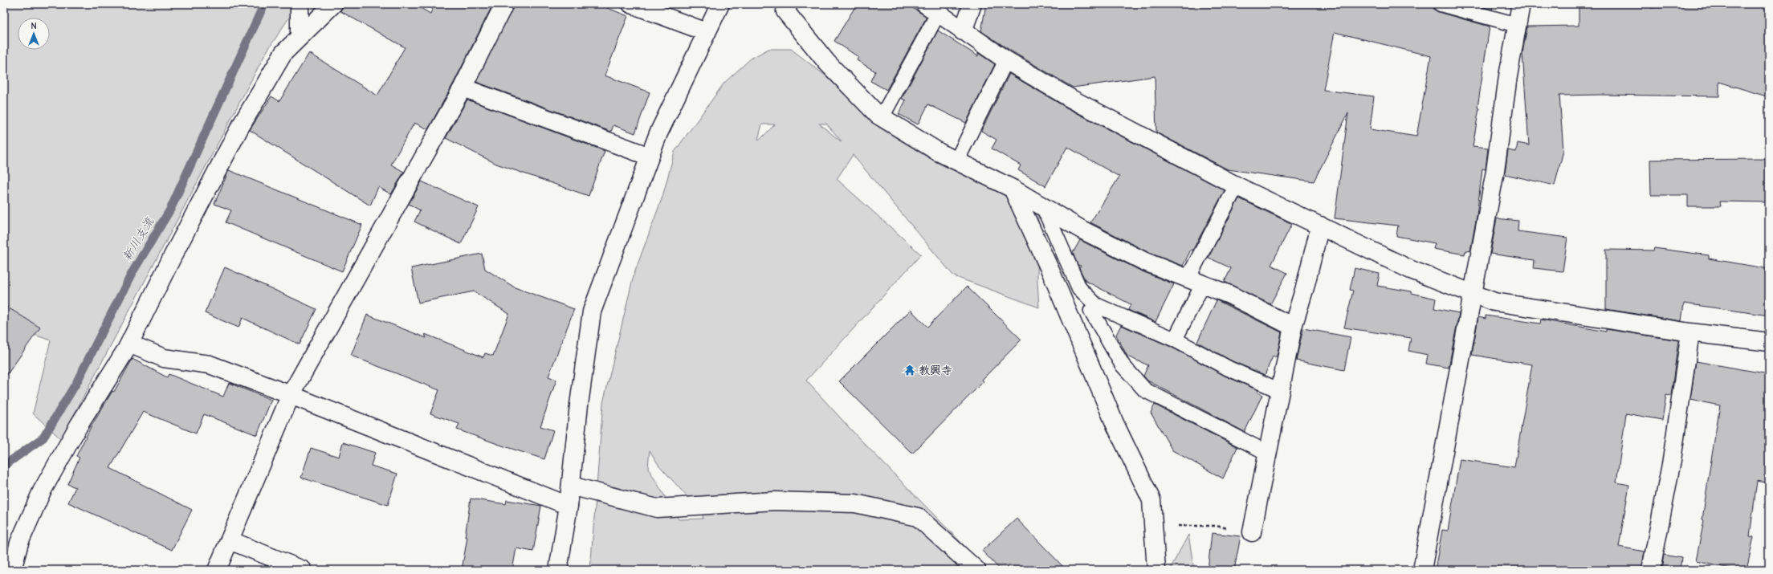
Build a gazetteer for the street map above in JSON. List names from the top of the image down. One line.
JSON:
{"water":["新川支流"],"places":{"temple":["教興寺"]},"north":"top"}
